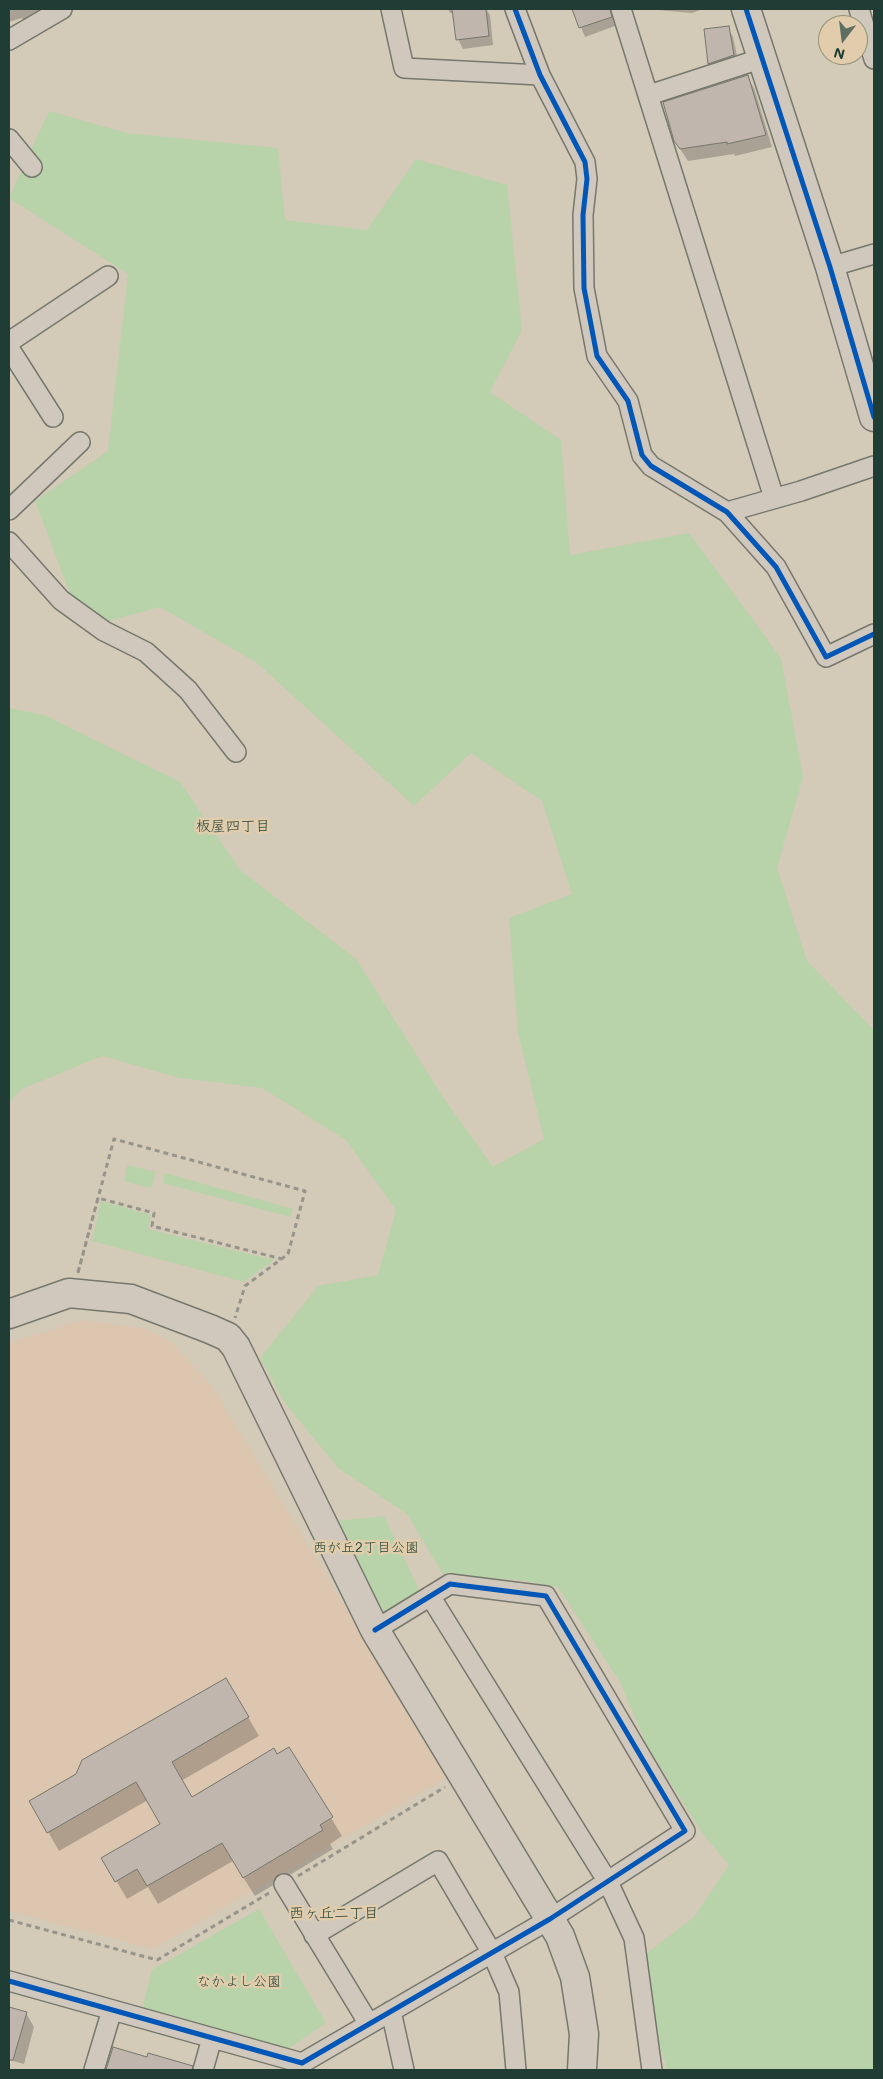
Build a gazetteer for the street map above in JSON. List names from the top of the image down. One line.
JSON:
{"districts":["板屋四丁目","西ヶ丘二丁目"],"parks":["西が丘2丁目公園","なかよし公園"],"north":"bottom"}
